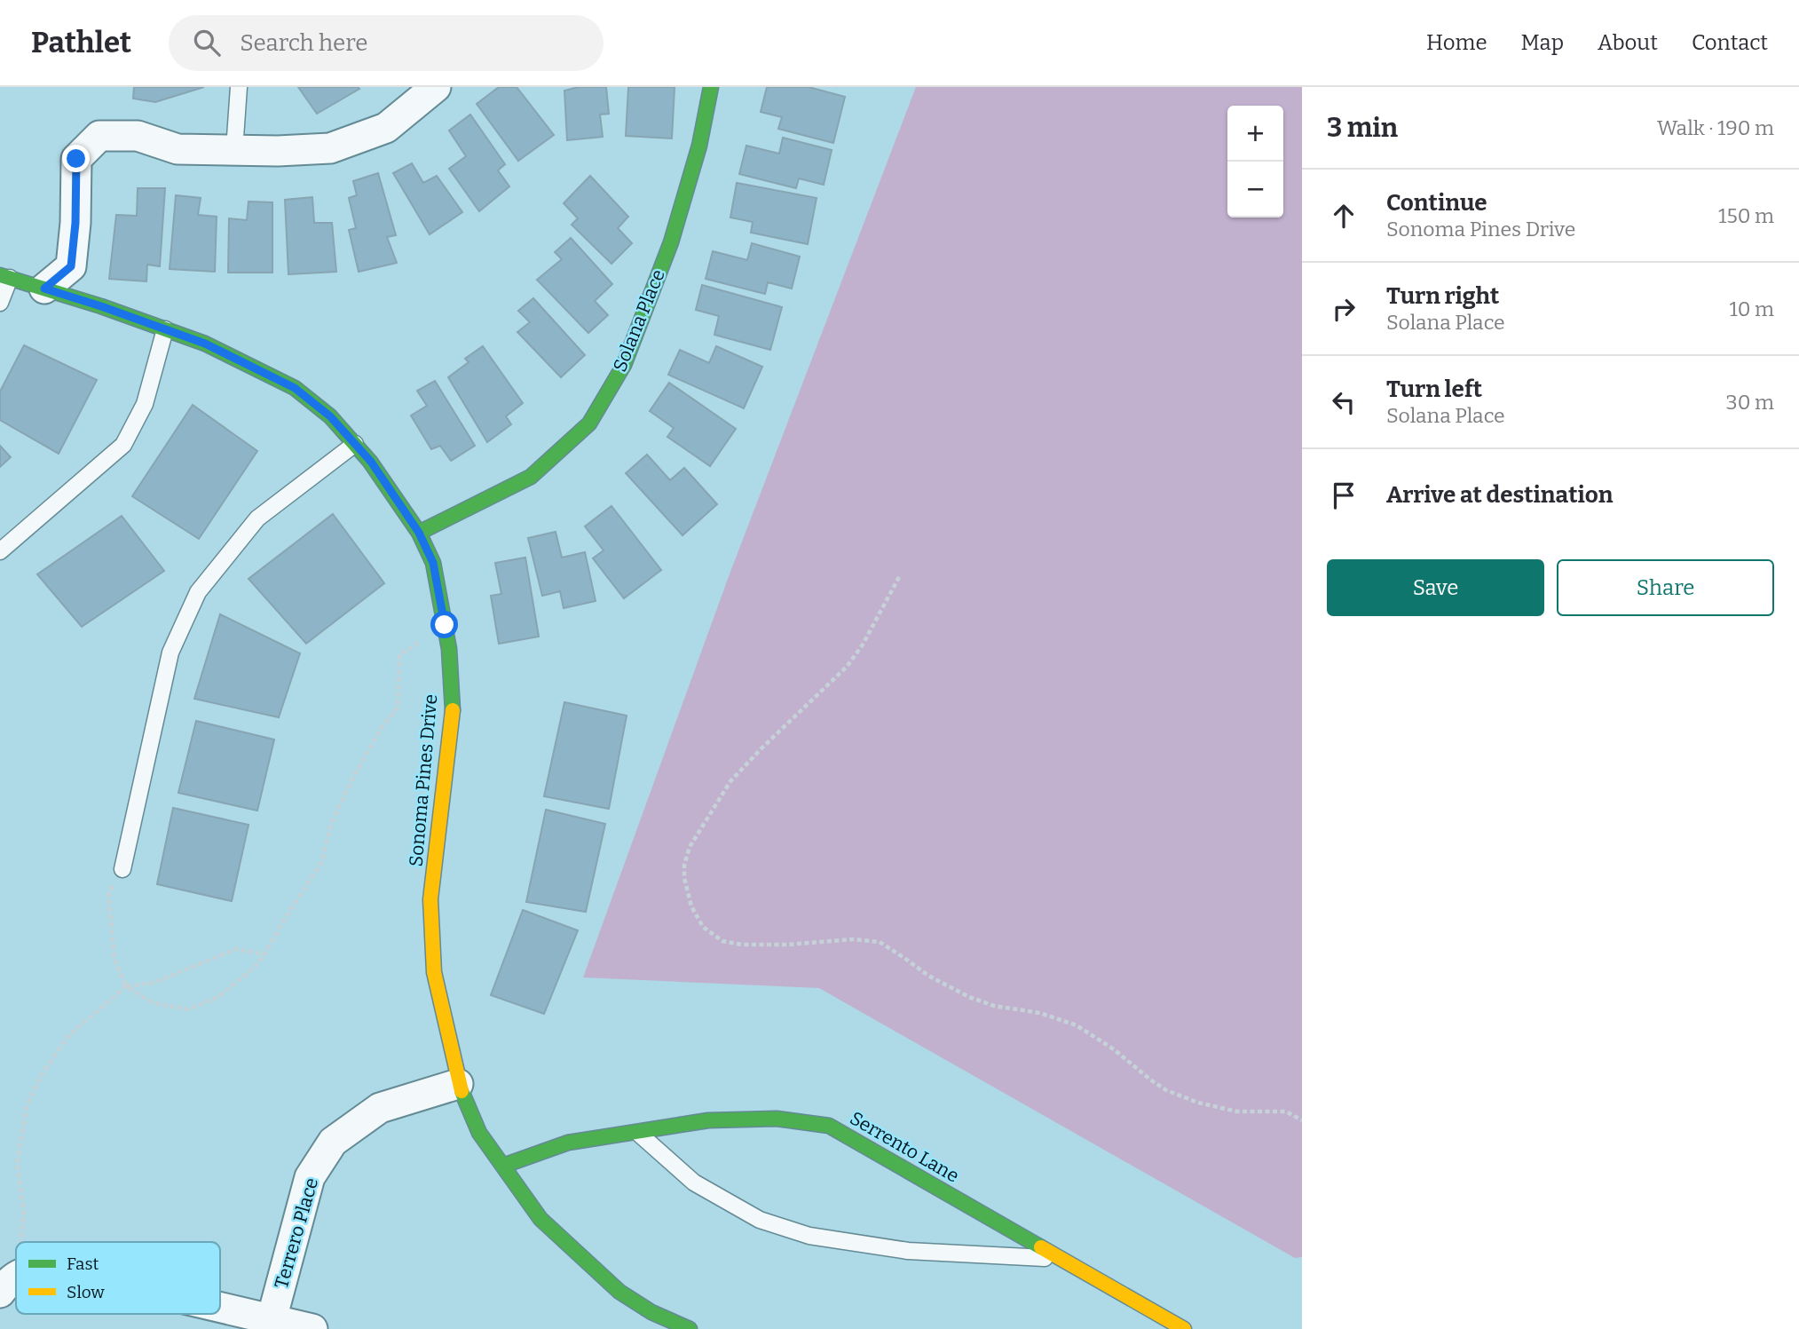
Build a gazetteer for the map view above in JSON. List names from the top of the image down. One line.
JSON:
{"streets":{"street":["Solana Place","Sonoma Pines Drive","Serrento Lane","Terrero Place"]},"crossings":[["Solana Place","Sonoma Pines Drive"],["Sonoma Pines Drive","Serrento Lane"],["Sonoma Pines Drive","Terrero Place"]],"legend":["Fast","Slow"],"page":{"header":"Pathlet","search":"Search here","nav":["Home","Map","About","Contact"],"heading":["3 min","Walk · 190 m"],"map_buttons":["+","−"],"list":[["Continue","Sonoma Pines Drive","150 m"],["Turn right","Solana Place","10 m"],["Turn left","Solana Place","30 m"],"Arrive at destination"],"buttons":["Save","Share"]}}
